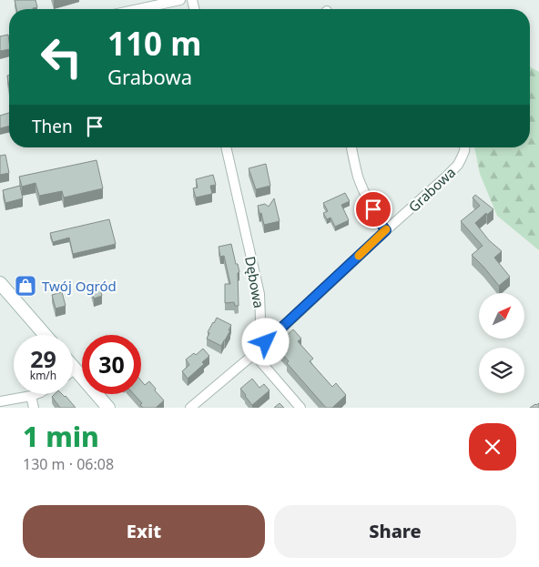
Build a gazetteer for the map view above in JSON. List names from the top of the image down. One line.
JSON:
{"streets":{"street":["Grabowa","Dębowa"]},"crossings":[["Grabowa","Dębowa"]],"places":{"shop":["Twój Ogród"]},"north":"top right","page":{"turn":["110 m","Grabowa"],"then":"Then","speed":"29 km/h","limit":"30","heading":["1 min","130 m · 06:08"],"buttons":["Exit","Share"]}}
